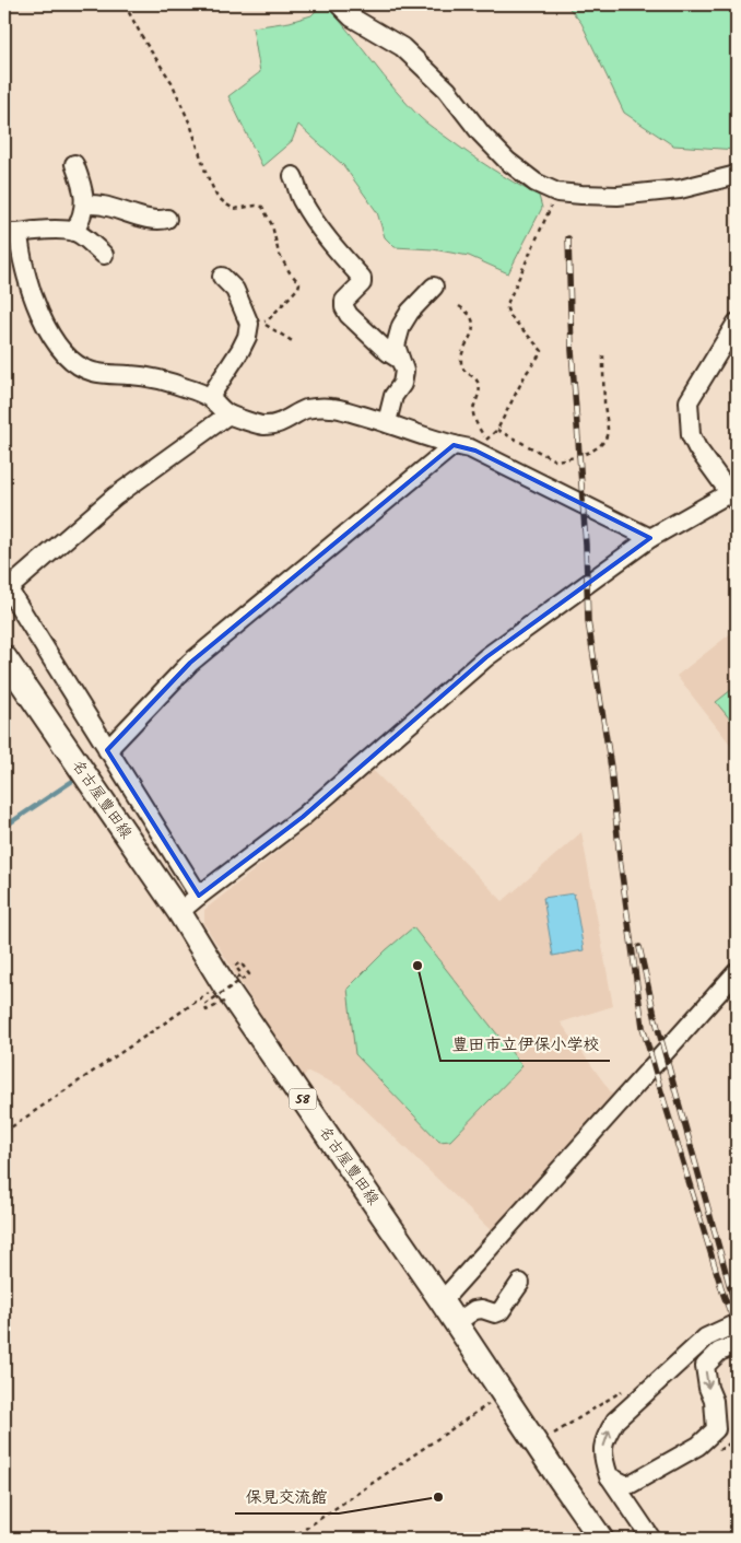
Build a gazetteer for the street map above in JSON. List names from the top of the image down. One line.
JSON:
{"streets":{"main road":["名古屋豊田線","58"]},"places":["豊田市立伊保小学校","保見交流館"]}
